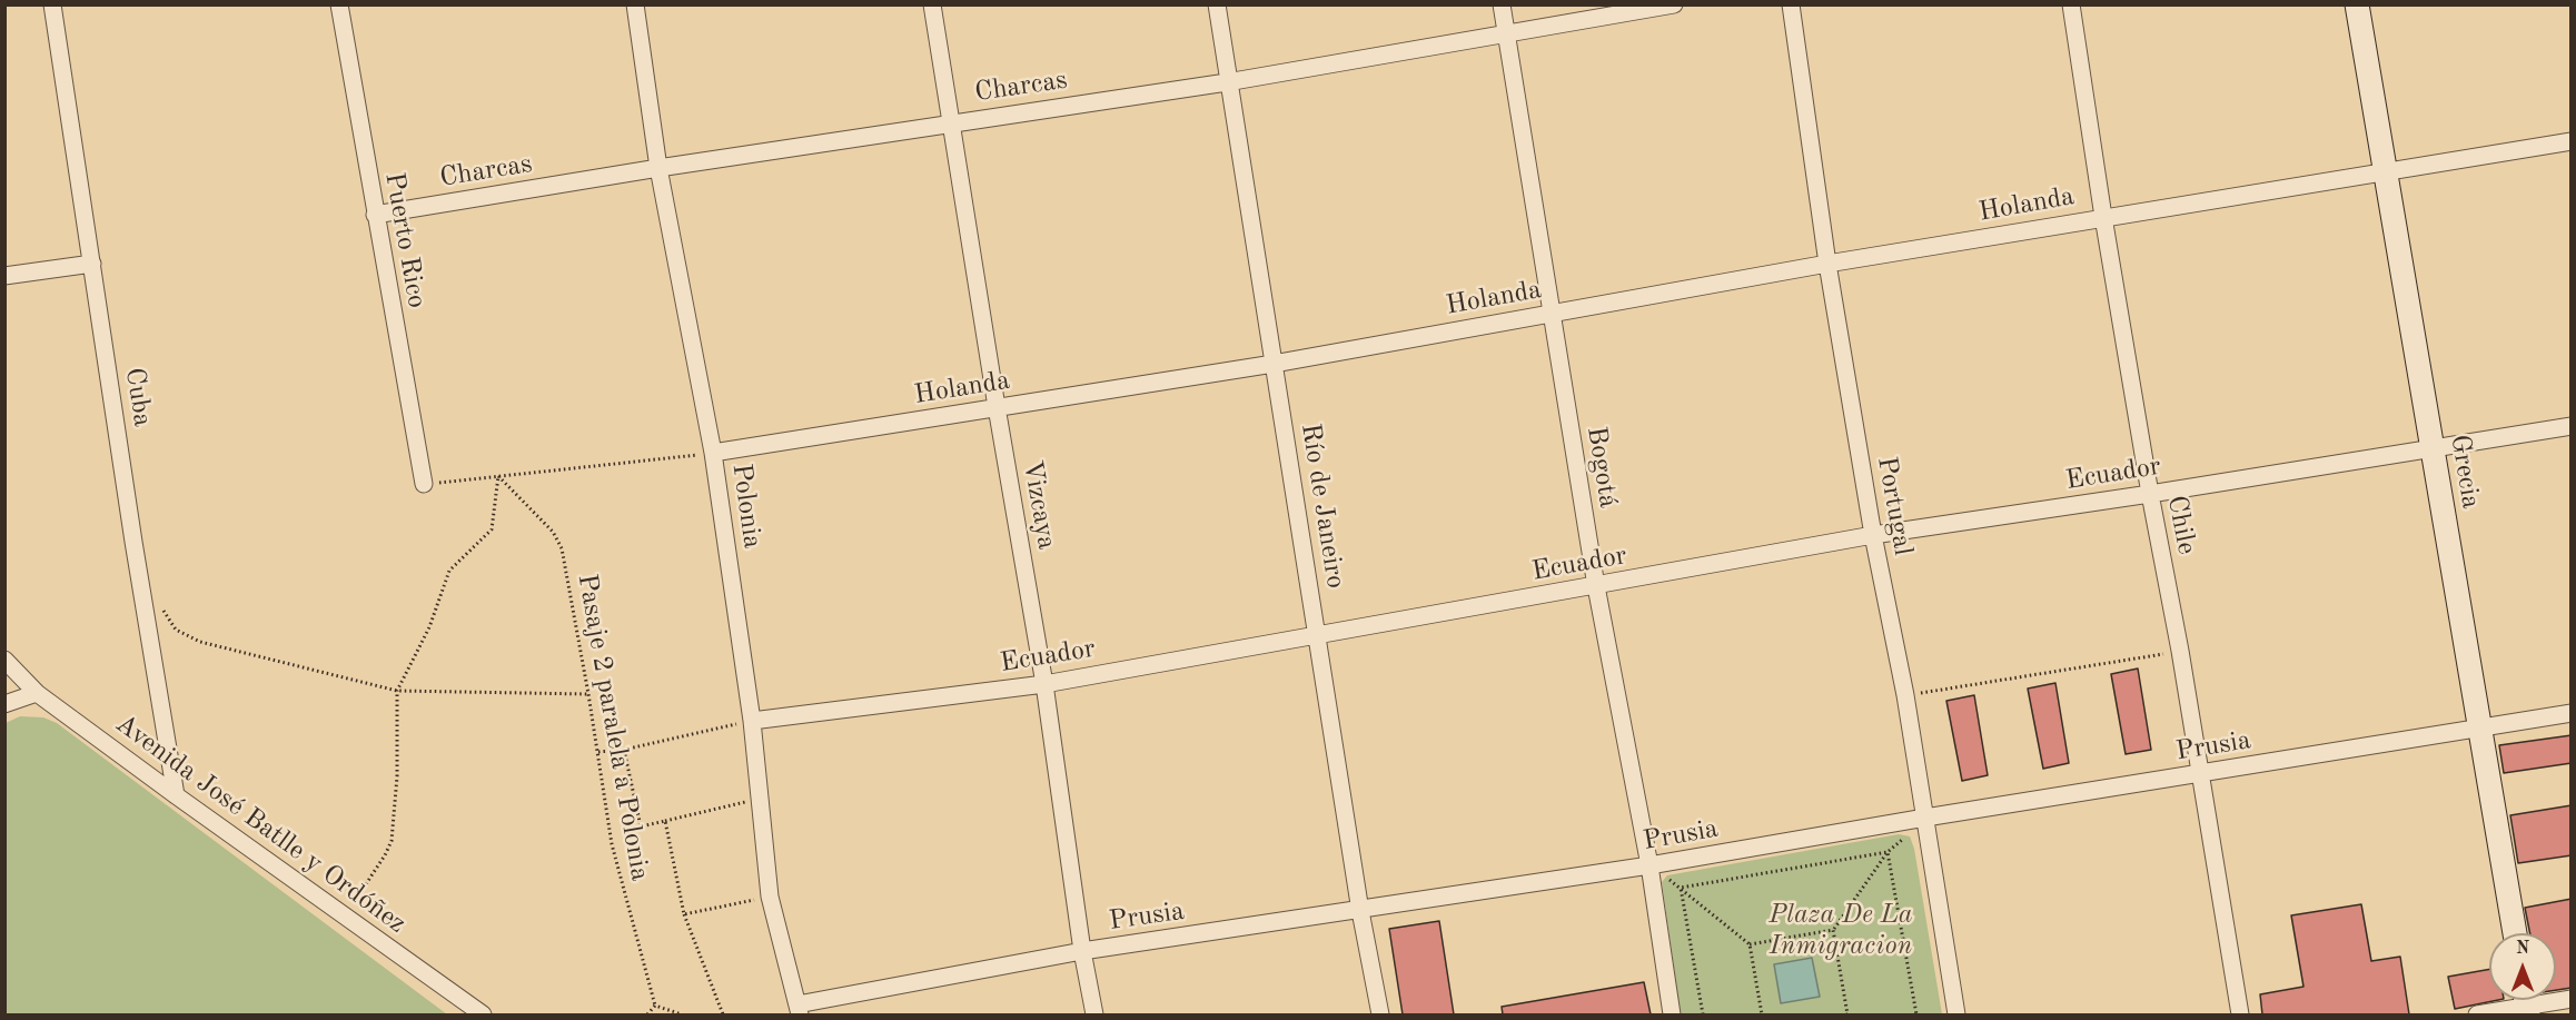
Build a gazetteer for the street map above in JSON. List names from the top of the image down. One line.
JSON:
{"streets":{"street":["Charcas","Holanda","Puerto Rico","Cuba","Bogotá","Grecia","Ecuador","Vizcaya","Polonia","Río de Janeiro","Portugal","Chile","Prusia","Avenida José Batlle y Ordóñez"],"path":["Pasaje 2 paralela a Polonia"]},"crossings":[["Charcas","Puerto Rico"],["Charcas","Bogotá"],["Charcas","Vizcaya"],["Charcas","Polonia"],["Charcas","Río de Janeiro"],["Holanda","Bogotá"],["Holanda","Grecia"],["Holanda","Vizcaya"],["Holanda","Polonia"],["Holanda","Río de Janeiro"],["Holanda","Portugal"],["Holanda","Chile"],["Cuba","Avenida José Batlle y Ordóñez"],["Bogotá","Ecuador"],["Bogotá","Prusia"],["Grecia","Ecuador"],["Grecia","Prusia"],["Ecuador","Vizcaya"],["Ecuador","Polonia"],["Ecuador","Río de Janeiro"],["Ecuador","Portugal"],["Ecuador","Chile"],["Vizcaya","Prusia"],["Polonia","Prusia"],["Río de Janeiro","Prusia"],["Portugal","Prusia"],["Chile","Prusia"]],"parks":["Plaza De La Inmigracion"],"north":"top"}
